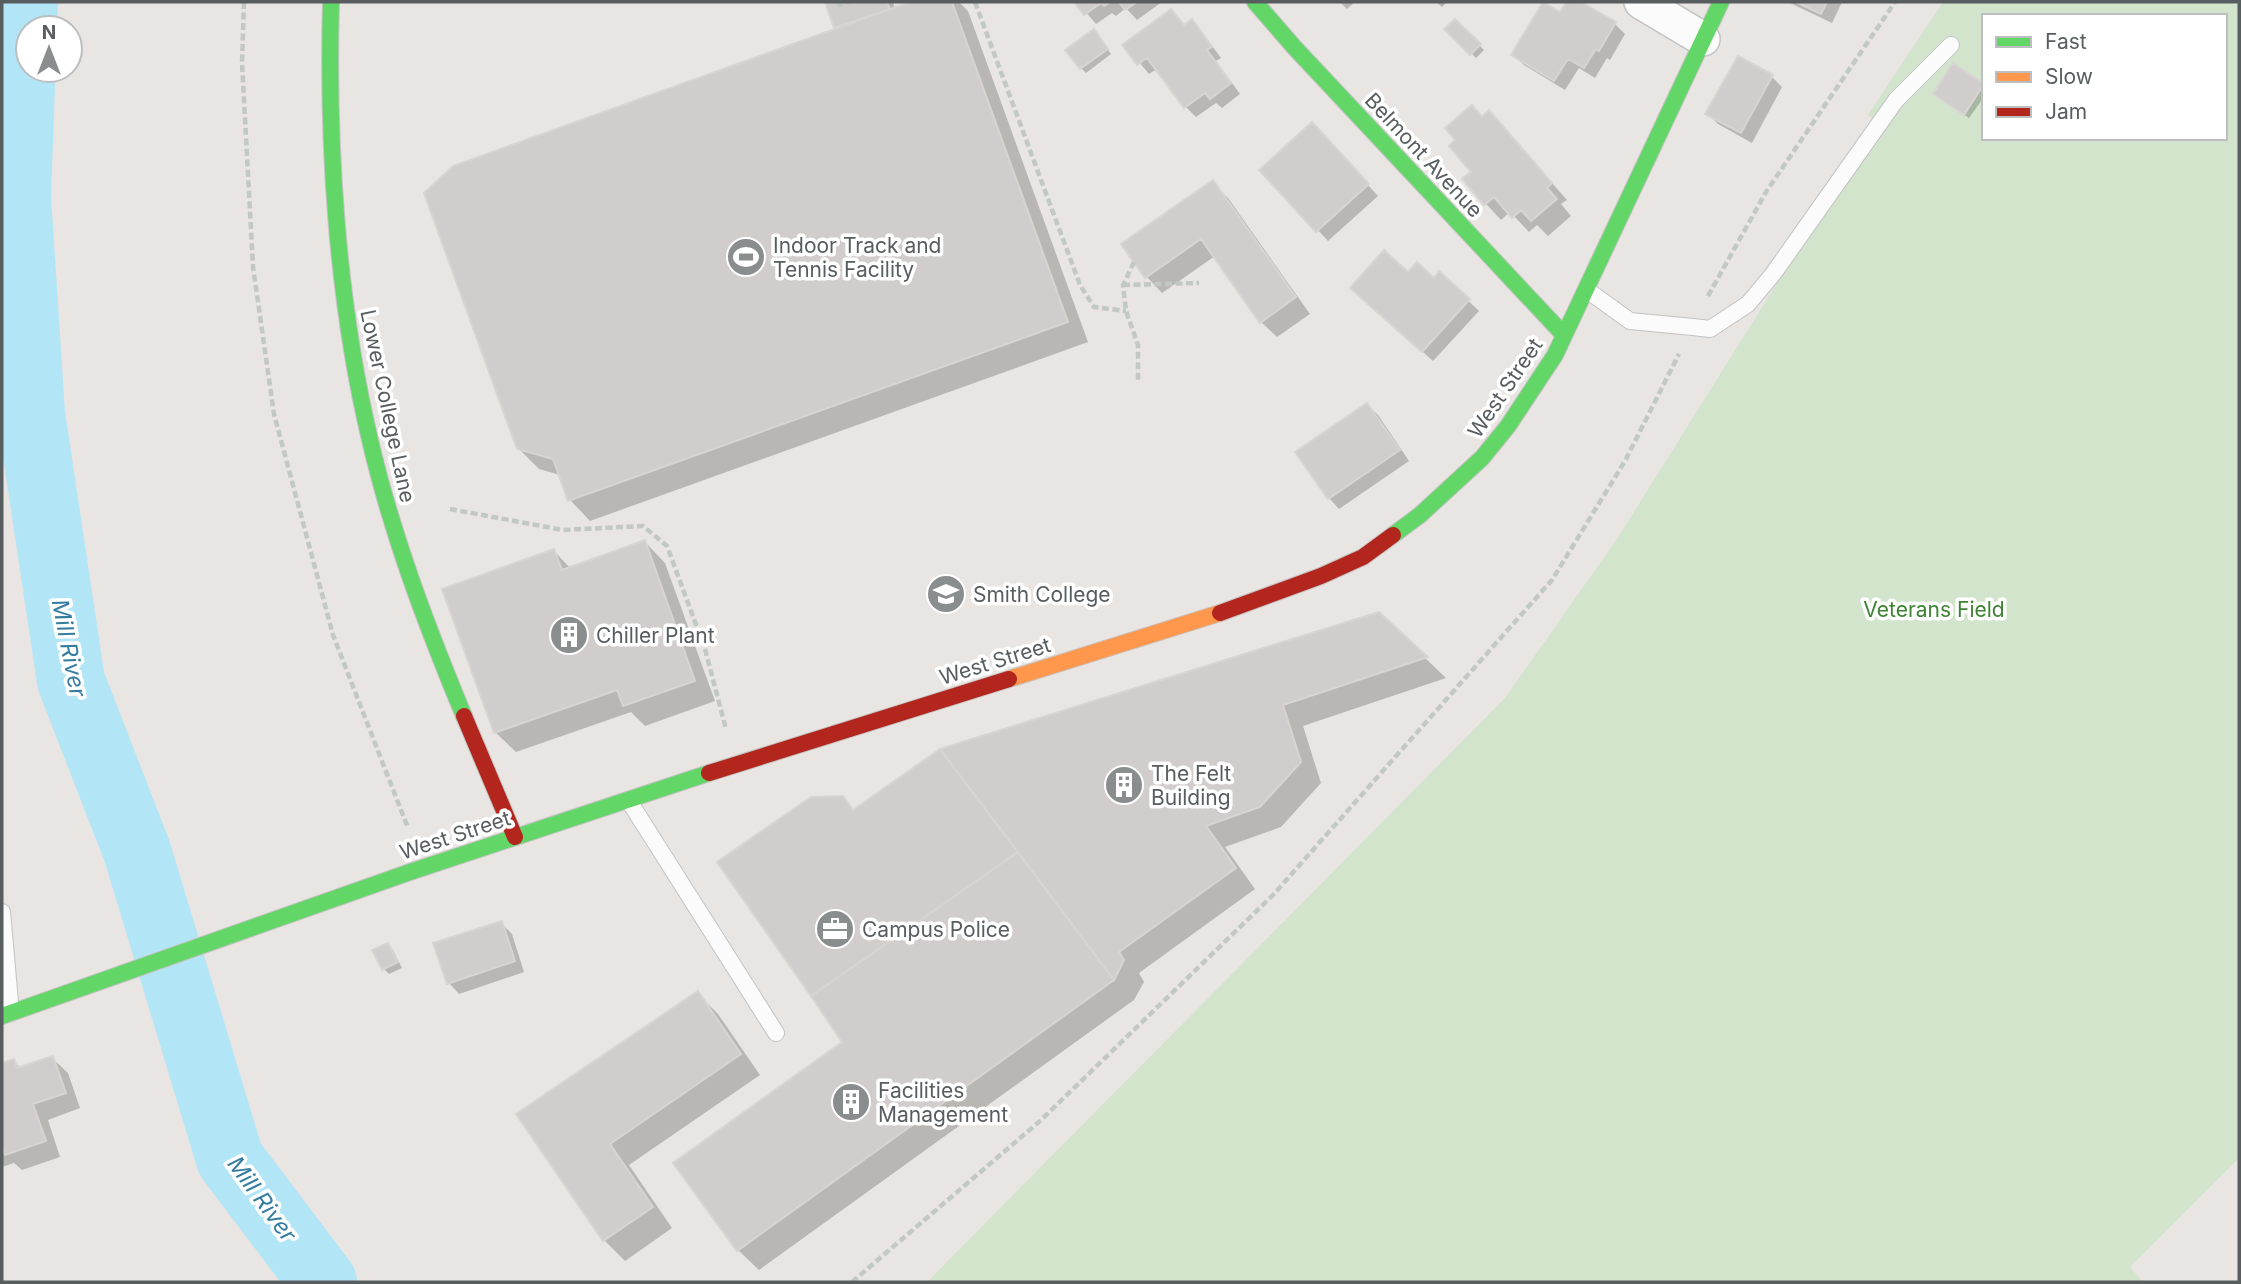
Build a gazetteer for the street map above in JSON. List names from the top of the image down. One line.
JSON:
{"streets":{"main road":["Belmont Avenue","West Street","Lower College Lane"]},"crossings":[["Belmont Avenue","West Street"],["West Street","Lower College Lane"]],"water":["Mill River"],"parks":["Veterans Field"],"places":{"sports":["Indoor Track and Tennis Facility"],"school or university":["Smith College"],"building":["Chiller Plant","The Felt Building","Facilities Management"],"office":["Campus Police"]},"legend":["Fast","Slow","Jam"],"north":"top"}
